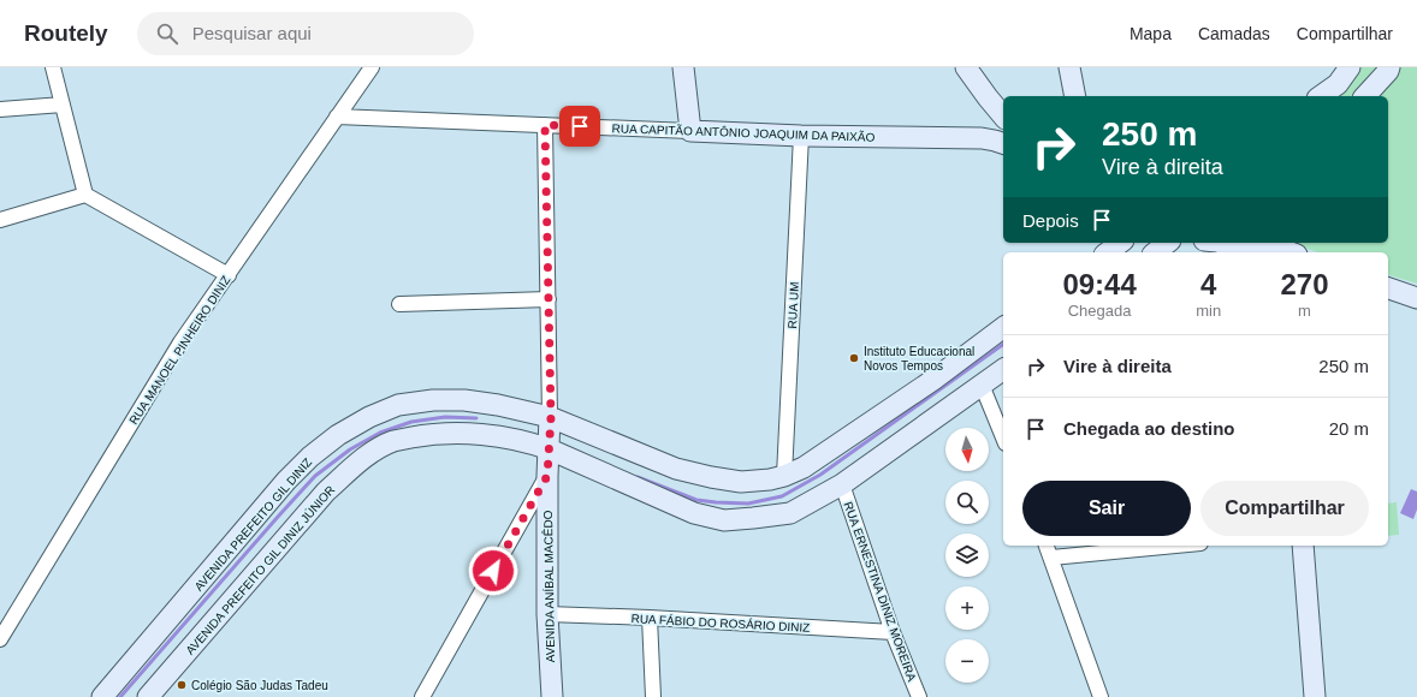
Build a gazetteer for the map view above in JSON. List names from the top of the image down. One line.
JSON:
{"streets":{"street":["RUA CAPITÃO ANTÔNIO JOAQUIM DA PAIXÃO","RUA UM","RUA MANOEL PINHEIRO DINIZ","AVENIDA PREFEITO GIL DINIZ","AVENIDA PREFEITO GIL DINIZ JÚNIOR","AVENIDA ANÍBAL MACÊDO","RUA ERNESTINA DINIZ MOREIRA","RUA FÁBIO DO ROSÁRIO DINIZ"]},"crossings":[["RUA CAPITÃO ANTÔNIO JOAQUIM DA PAIXÃO","RUA UM"],["RUA CAPITÃO ANTÔNIO JOAQUIM DA PAIXÃO","RUA MANOEL PINHEIRO DINIZ"],["AVENIDA PREFEITO GIL DINIZ","AVENIDA ANÍBAL MACÊDO"],["AVENIDA PREFEITO GIL DINIZ JÚNIOR","AVENIDA ANÍBAL MACÊDO"],["AVENIDA PREFEITO GIL DINIZ JÚNIOR","RUA ERNESTINA DINIZ MOREIRA"],["AVENIDA ANÍBAL MACÊDO","RUA FÁBIO DO ROSÁRIO DINIZ"],["RUA ERNESTINA DINIZ MOREIRA","RUA FÁBIO DO ROSÁRIO DINIZ"]],"places":["Instituto Educacional Novos Tempos","Colégio São Judas Tadeu"],"north":"bottom","page":{"header":"Routely","search":"Pesquisar aqui","nav":["Mapa","Camadas","Compartilhar"],"turn":["250 m","Vire à direita"],"then":"Depois","eta":["09:44","Chegada","4","min","270","m"],"list":[{"name":"Vire à direita","value":"250 m"},{"name":"Chegada ao destino","value":"20 m"}],"map_buttons":["+","−"],"buttons":["Sair","Compartilhar"]}}
